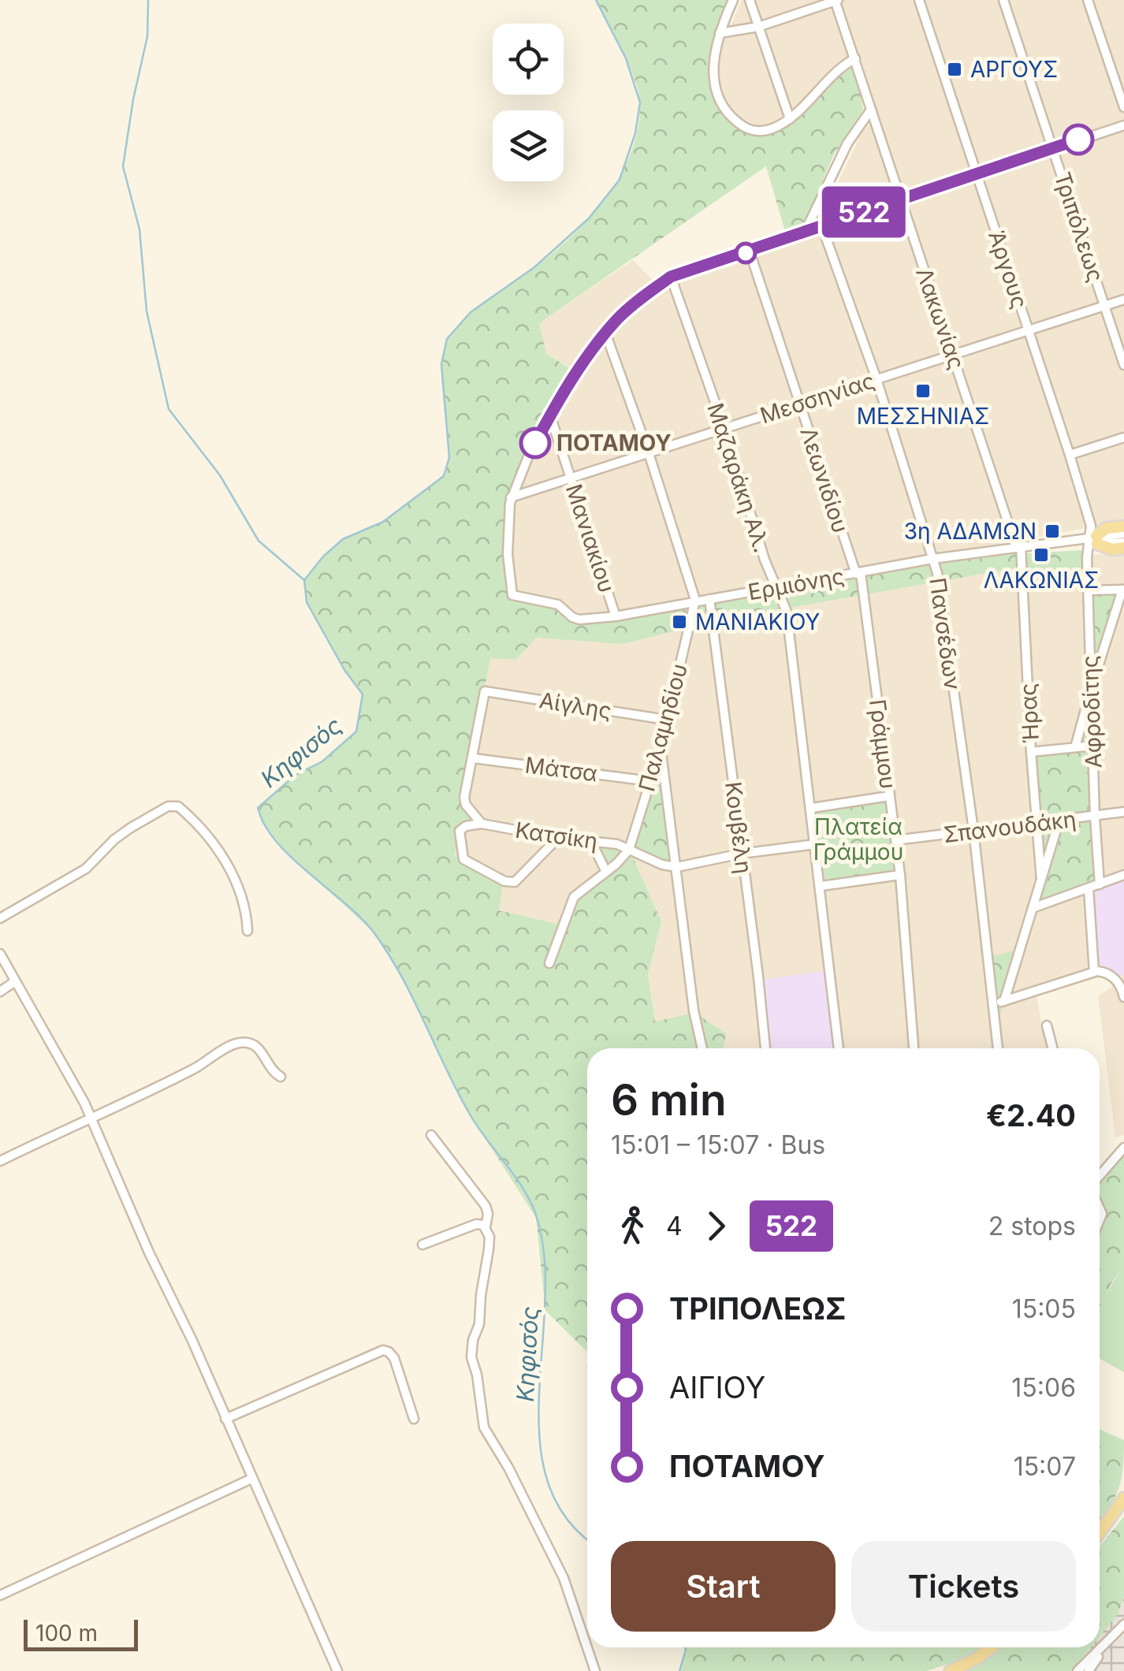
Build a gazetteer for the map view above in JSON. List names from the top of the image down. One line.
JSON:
{"streets":{"street":["Τριπόλεως","Άργους","Λακωνίας","Μεσσηνίας","Μαζαράκη Αλ.","Λεωνιδίου","Μανιακίου","Ερμιόνης","Πανσέδων","Αίγλης","Αφροδίτης","Ήρας","Παλαμηδίου","Γράμμου","Μάτσα","Σπανουδάκη","Κουβέλη","Κατσίκη"]},"crossings":[["Τριπόλεως","Μεσσηνίας"],["Άργους","Μεσσηνίας"],["Άργους","Ερμιόνης"],["Άργους","Αφροδίτης"],["Λακωνίας","Μεσσηνίας"],["Λακωνίας","Ερμιόνης"],["Λακωνίας","Ήρας"],["Μεσσηνίας","Μαζαράκη Αλ."],["Μεσσηνίας","Λεωνιδίου"],["Μεσσηνίας","Μανιακίου"],["Μεσσηνίας","Ερμιόνης"],["Μεσσηνίας","Πανσέδων"],["Μαζαράκη Αλ.","Ερμιόνης"],["Λεωνιδίου","Ερμιόνης"],["Λεωνιδίου","Γράμμου"],["Μανιακίου","Ερμιόνης"],["Ερμιόνης","Πανσέδων"],["Ερμιόνης","Αφροδίτης"],["Ερμιόνης","Ήρας"],["Ερμιόνης","Παλαμηδίου"],["Ερμιόνης","Γράμμου"],["Ερμιόνης","Κουβέλη"],["Πανσέδων","Σπανουδάκη"],["Αίγλης","Παλαμηδίου"],["Αίγλης","Μάτσα"],["Αφροδίτης","Σπανουδάκη"],["Ήρας","Σπανουδάκη"],["Παλαμηδίου","Μάτσα"],["Παλαμηδίου","Κατσίκη"],["Γράμμου","Σπανουδάκη"]],"water":["Κηφισός"],"parks":["Πλατεία Γράμμου"],"places":{"transit":["ΑΡΓΟΥΣ","ΜΕΣΣΗΝΙΑΣ","3η ΑΔΑΜΩΝ","ΛΑΚΩΝΙΑΣ","ΜΑΝΙΑΚΙΟΥ"],"other":["ΠΟΤΑΜΟΥ"]},"lines":["bus line 522"],"scale_bar":"100 m","page":{"on_map":"522","heading":["6 min","15:01 – 15:07 · Bus","€2.40"],"legs":["4","522","2 stops"],"list":[{"name":"ΤΡΙΠΟΛΕΩΣ","value":"15:05"},{"name":"ΑΙΓΙΟΥ","value":"15:06"},{"name":"ΠΟΤΑΜΟΥ","value":"15:07"}],"buttons":["Start","Tickets"],"scale":"100 m"}}
